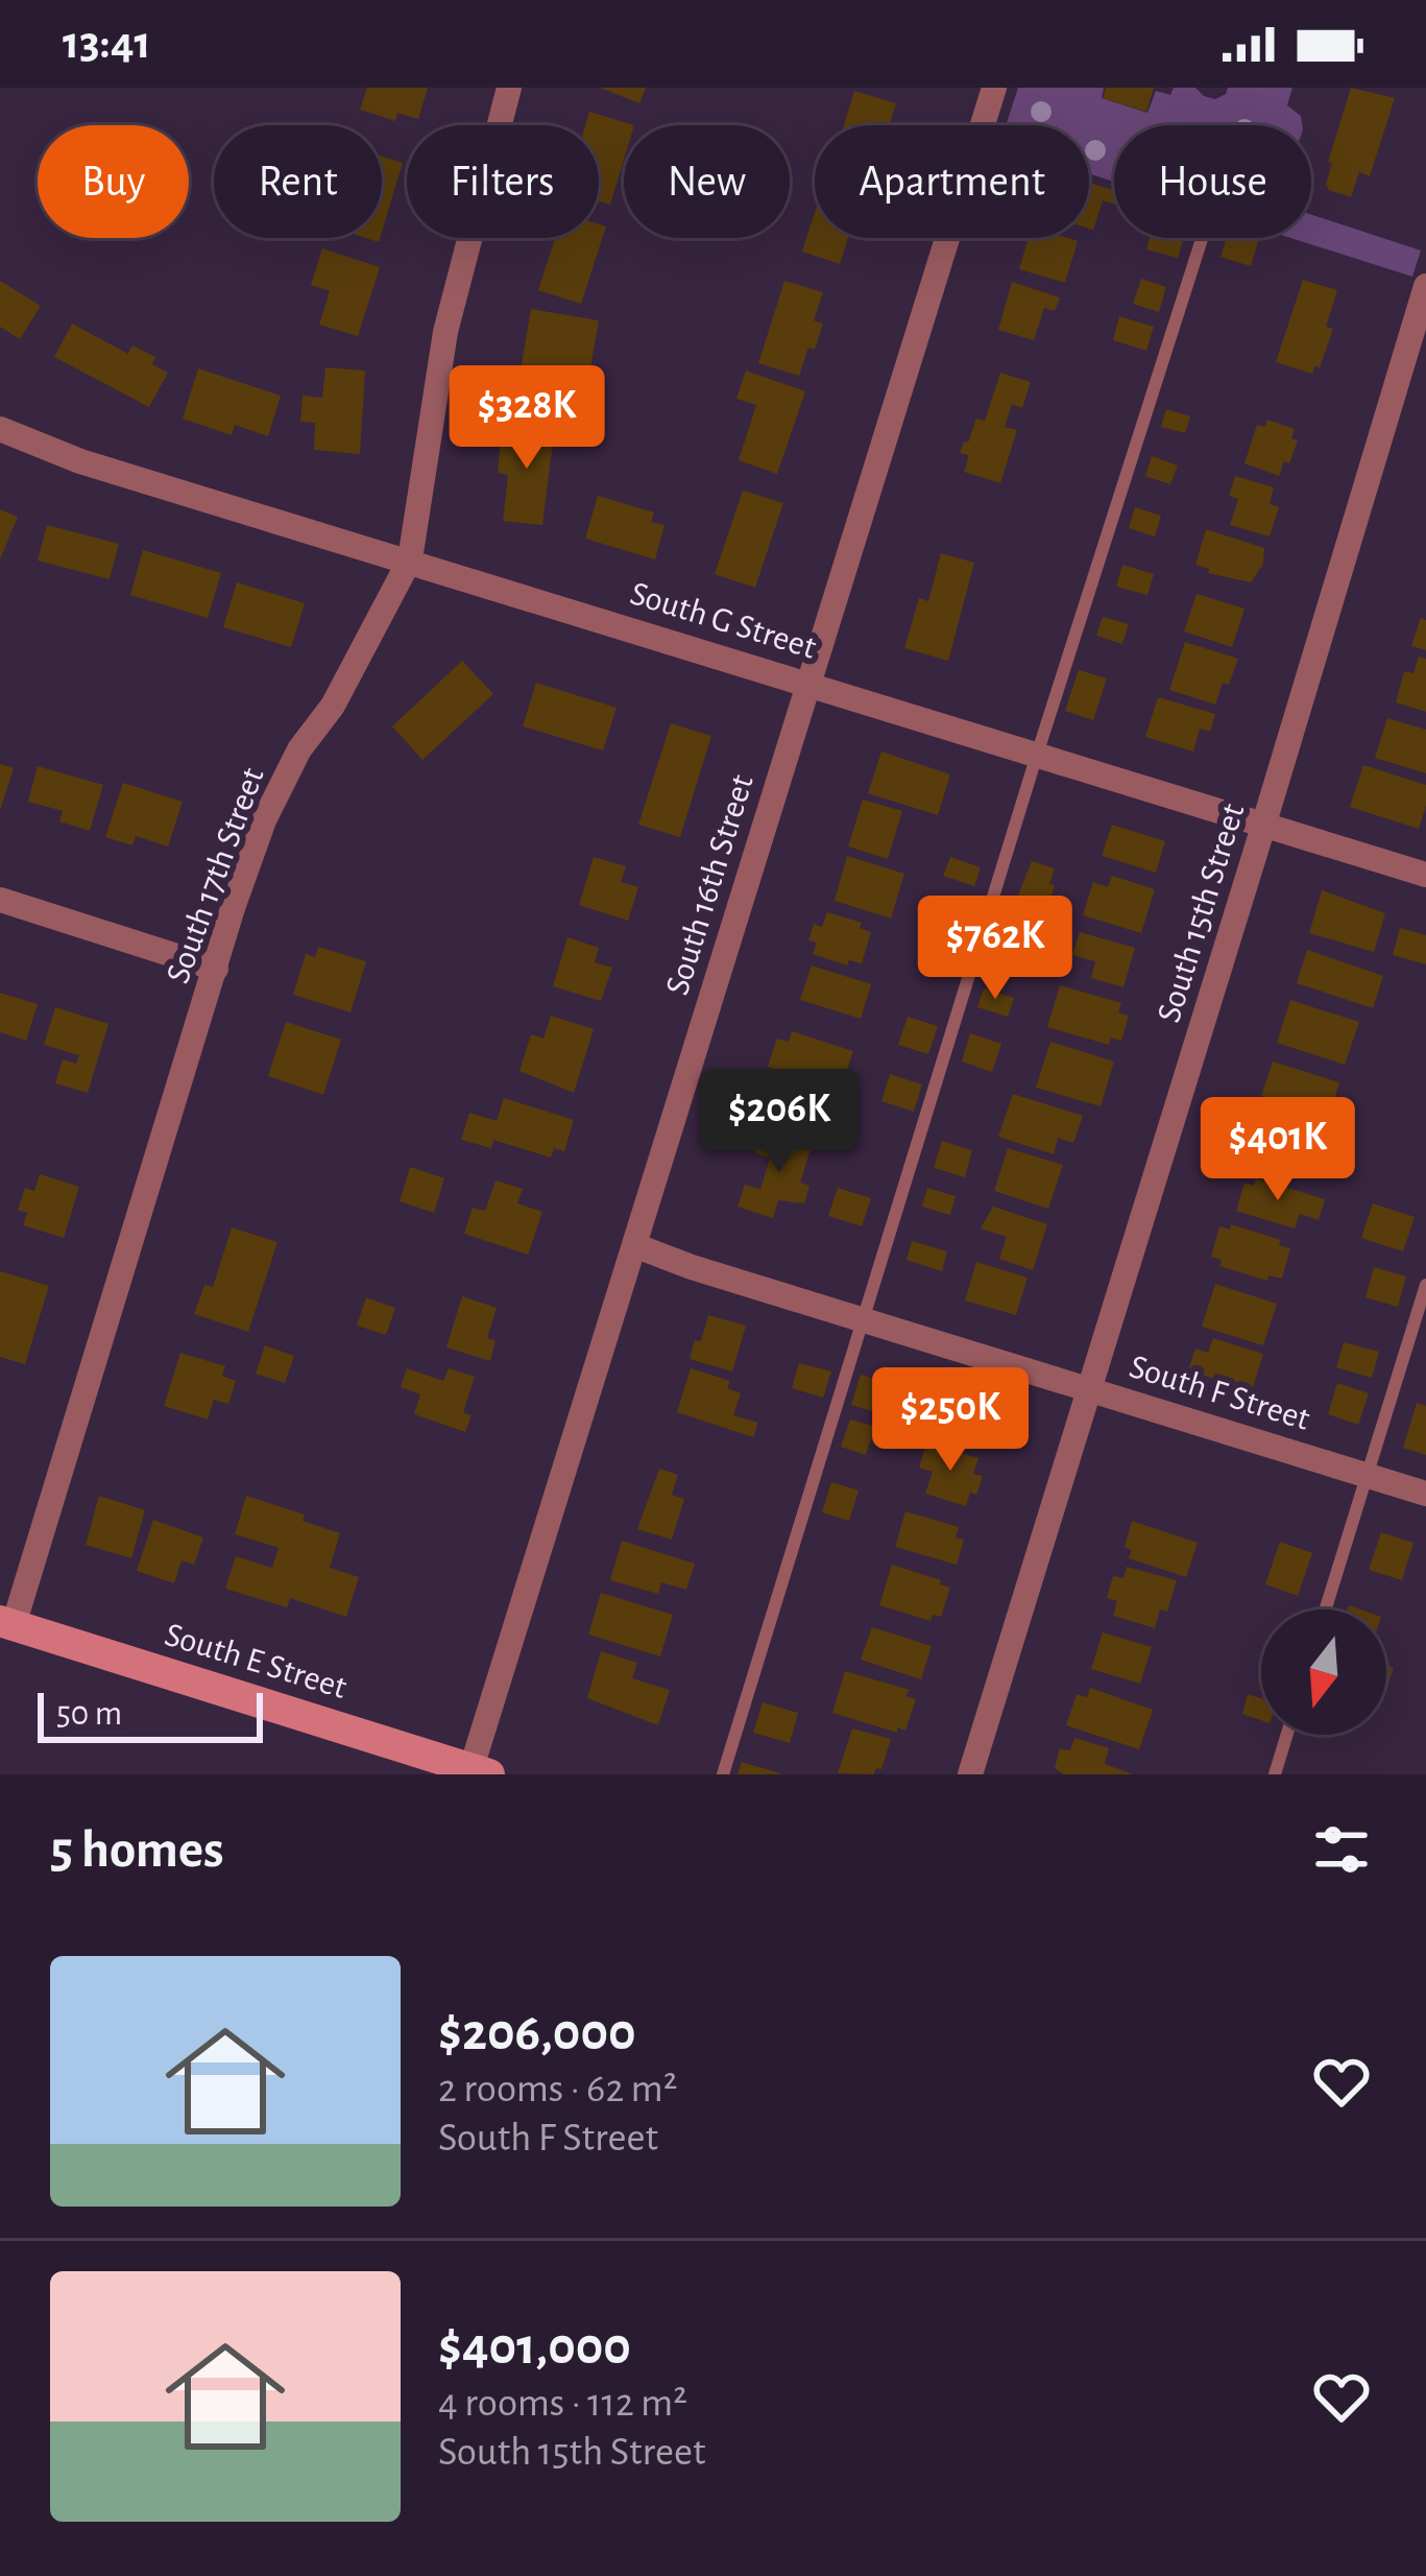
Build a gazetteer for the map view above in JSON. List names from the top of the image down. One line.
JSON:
{"streets":{"street":["South G Street","South 17th Street","South 16th Street","South 15th Street","South F Street","South E Street"]},"crossings":[["South G Street","South 17th Street"],["South G Street","South 16th Street"],["South G Street","South 15th Street"],["South 17th Street","South E Street"],["South 16th Street","South F Street"],["South 16th Street","South E Street"],["South 15th Street","South F Street"]],"scale_bar":"50 m","north":"bottom","page":{"status":"13:41","chip":["Buy","Rent","Filters","New","Apartment","House"],"price":["$328K","$762K","$206K","$401K","$250K"],"scale":"50 m","heading":"5 homes","list":[{"name":"$206,000","note":"2 rooms · 62 m² · South F Street"},{"name":"$401,000","note":"4 rooms · 112 m² · South 15th Street"}]}}
